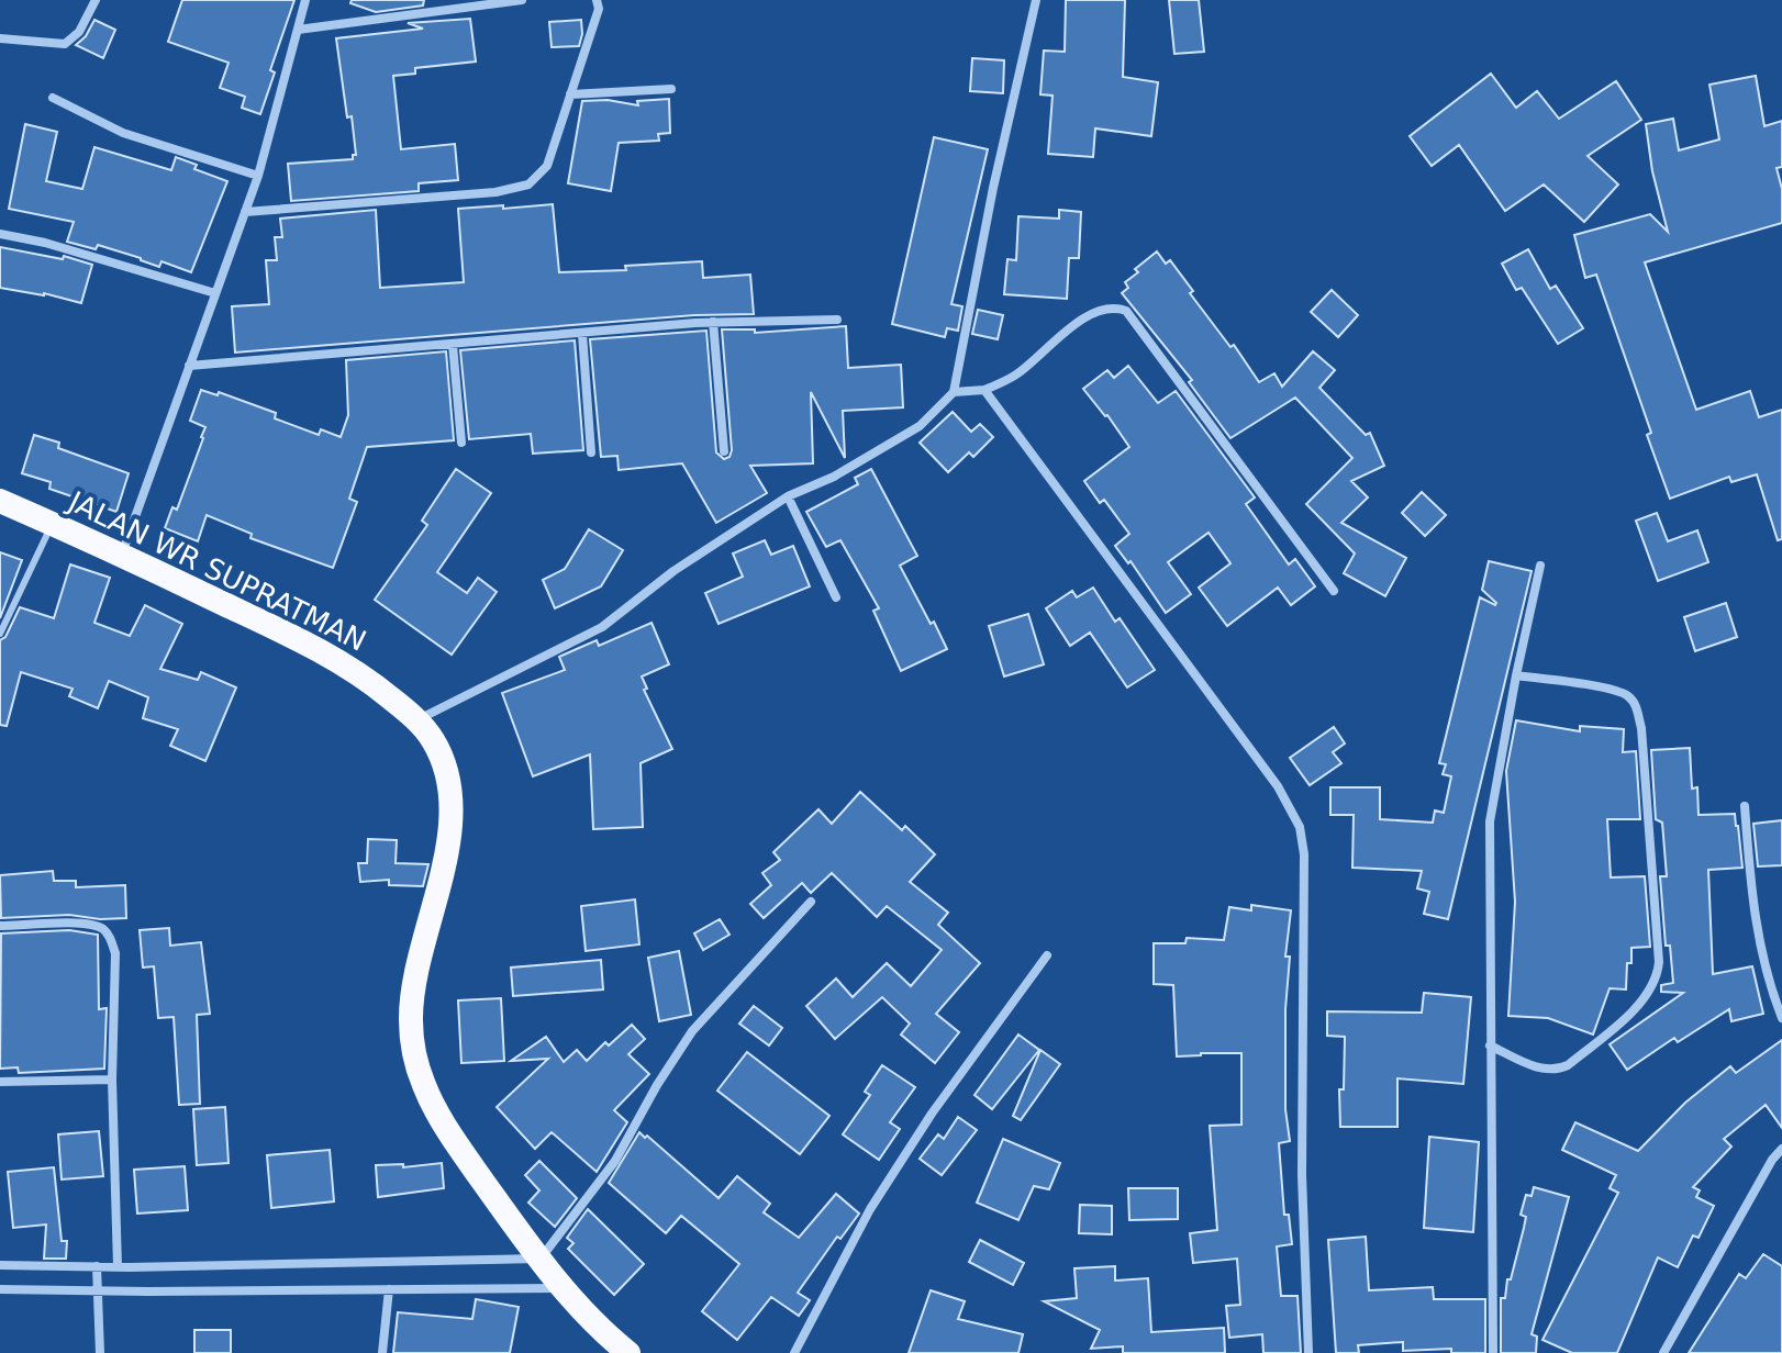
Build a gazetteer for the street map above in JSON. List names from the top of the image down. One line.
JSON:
{"streets":{"highway":["JALAN WR SUPRATMAN"]}}
